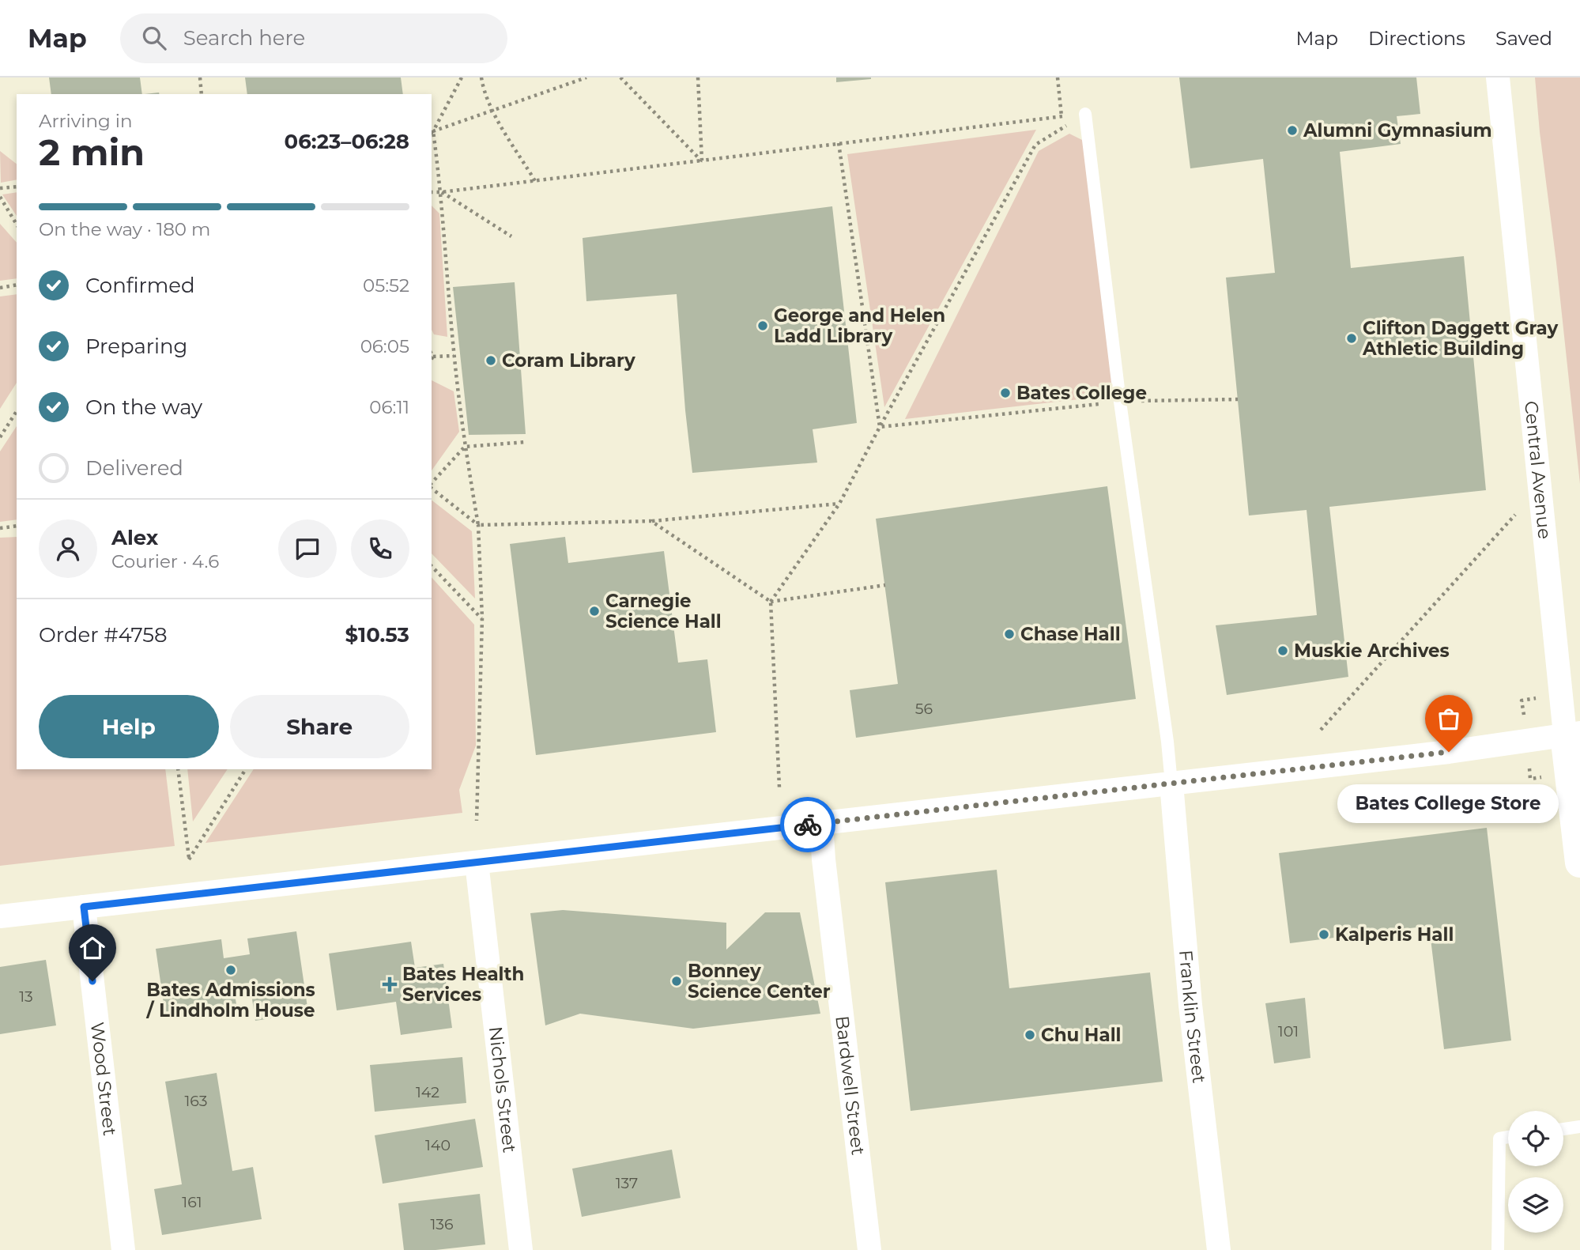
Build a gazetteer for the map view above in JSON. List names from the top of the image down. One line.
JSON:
{"streets":{"street":["Central Avenue","Franklin Street","Wood Street","Bardwell Street","Nichols Street"]},"places":{"other":["Alumni Gymnasium","George and Helen Ladd Library","Clifton Daggett Gray Athletic Building","Coram Library","Bates College","Carnegie Science Hall","Chase Hall","Muskie Archives","Bates College Store","Kalperis Hall","Bates Admissions / Lindholm House","Bonney Science Center","Chu Hall"],"health":["Bates Health Services"]},"house_numbers":["56","13","101","142","163","140","137","161","136"],"page":{"header":"Map","search":"Search here","nav":["Map","Directions","Saved"],"heading":["2 min","Arriving in","06:23–06:28"],"panel":["Alex","Courier · 4.6","Order #4758","$10.53"],"bar":"On the way · 180 m","list":[["Confirmed","05:52"],["Preparing","06:05"],["On the way","06:11"],"Delivered"],"buttons":["Help","Share"],"bubble":"Bates College Store"}}
